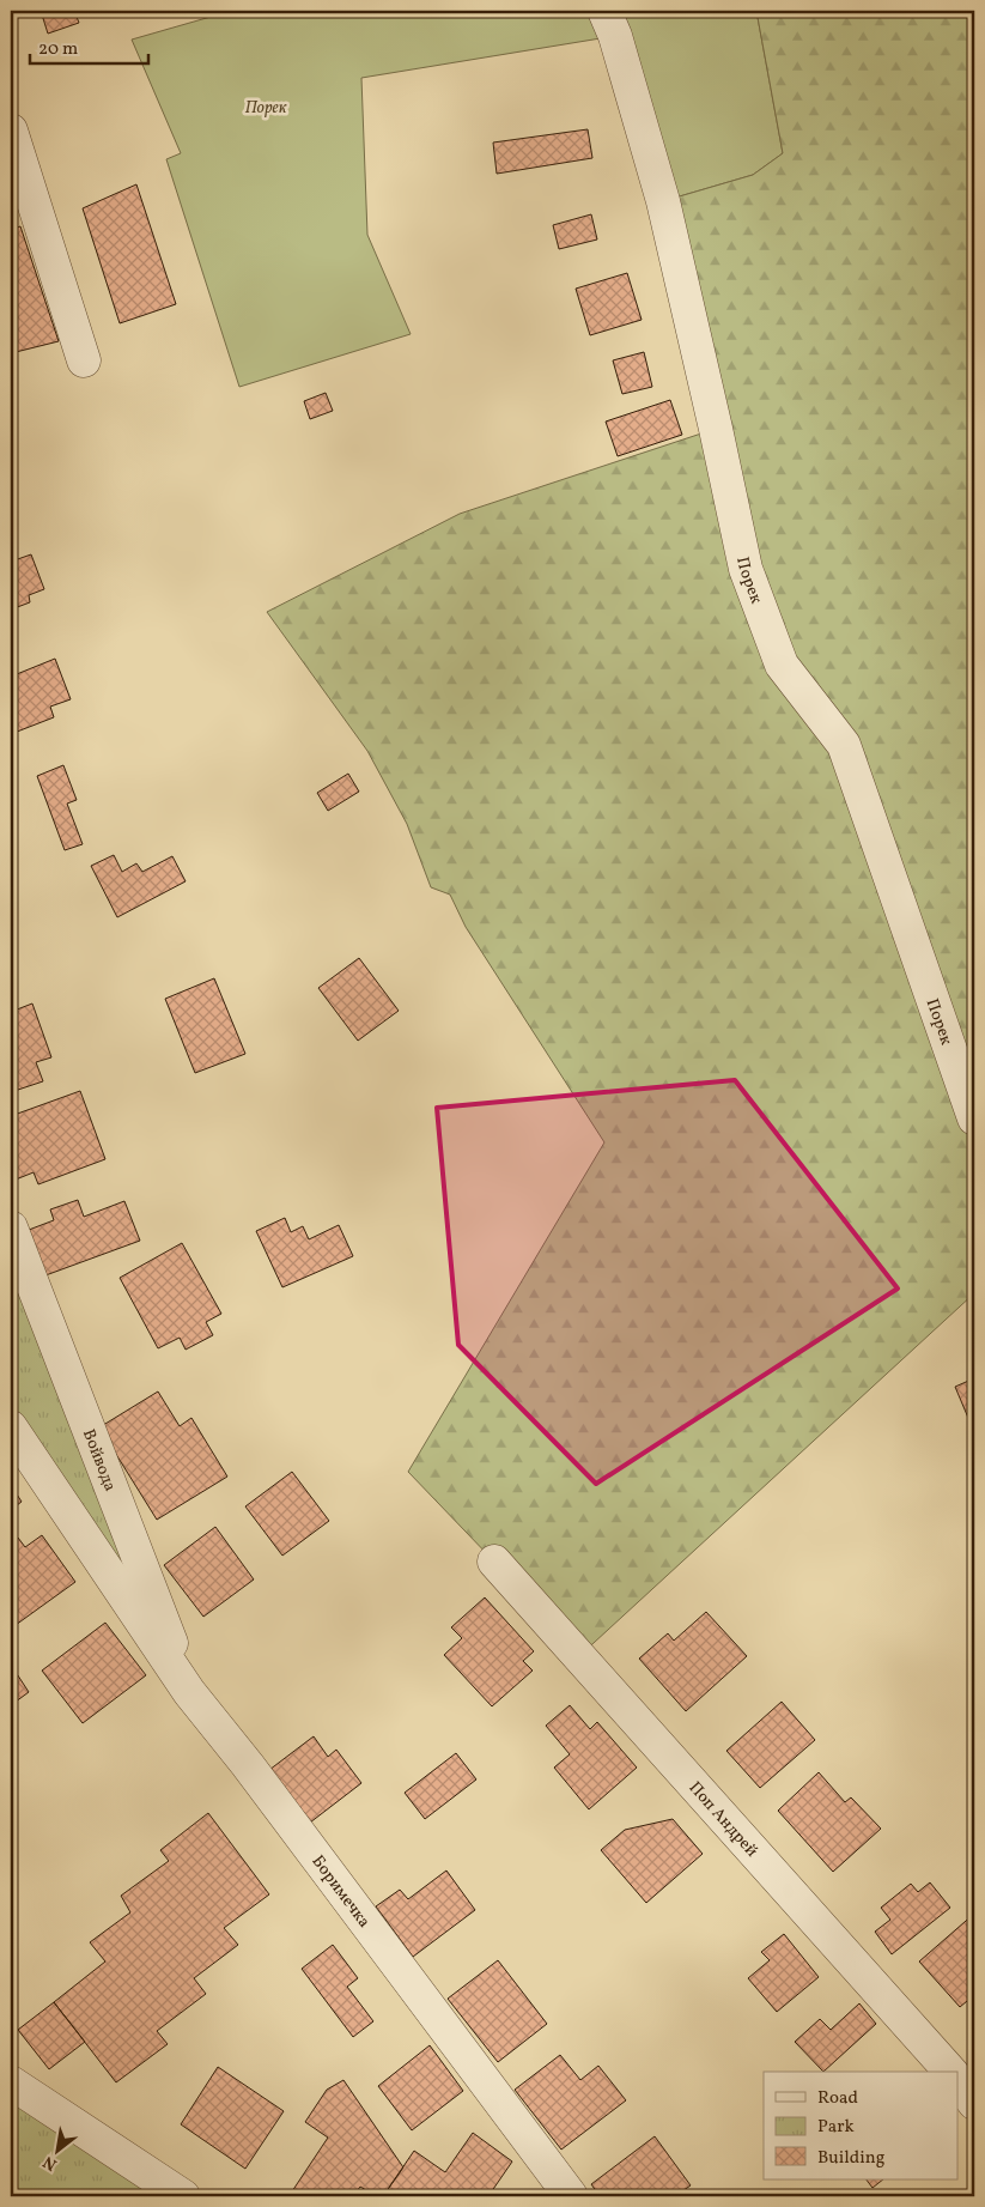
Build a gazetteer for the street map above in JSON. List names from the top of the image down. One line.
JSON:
{"streets":{"street":["Порек","Войвода","Поп Андрей","Боримечка"]},"crossings":[["Войвода","Боримечка"]],"parks":["Порек"],"legend":["Road","Park","Building"],"scale_bar":"20 m","north":"bottom left"}
